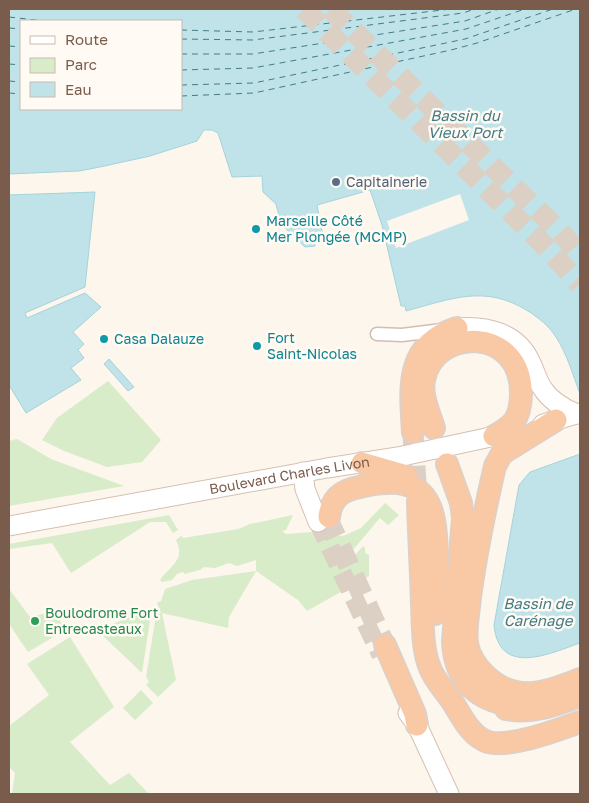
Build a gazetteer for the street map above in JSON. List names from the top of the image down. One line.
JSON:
{"streets":{"main road":["Boulevard Charles Livon"]},"water":["Bassin du Vieux Port","Bassin de Carénage"],"places":["Capitainerie","Marseille Côté Mer Plongée (MCMP)","Casa Dalauze","Fort Saint-Nicolas","Boulodrome Fort Entrecasteaux"],"legend":["Route","Parc","Eau"]}
